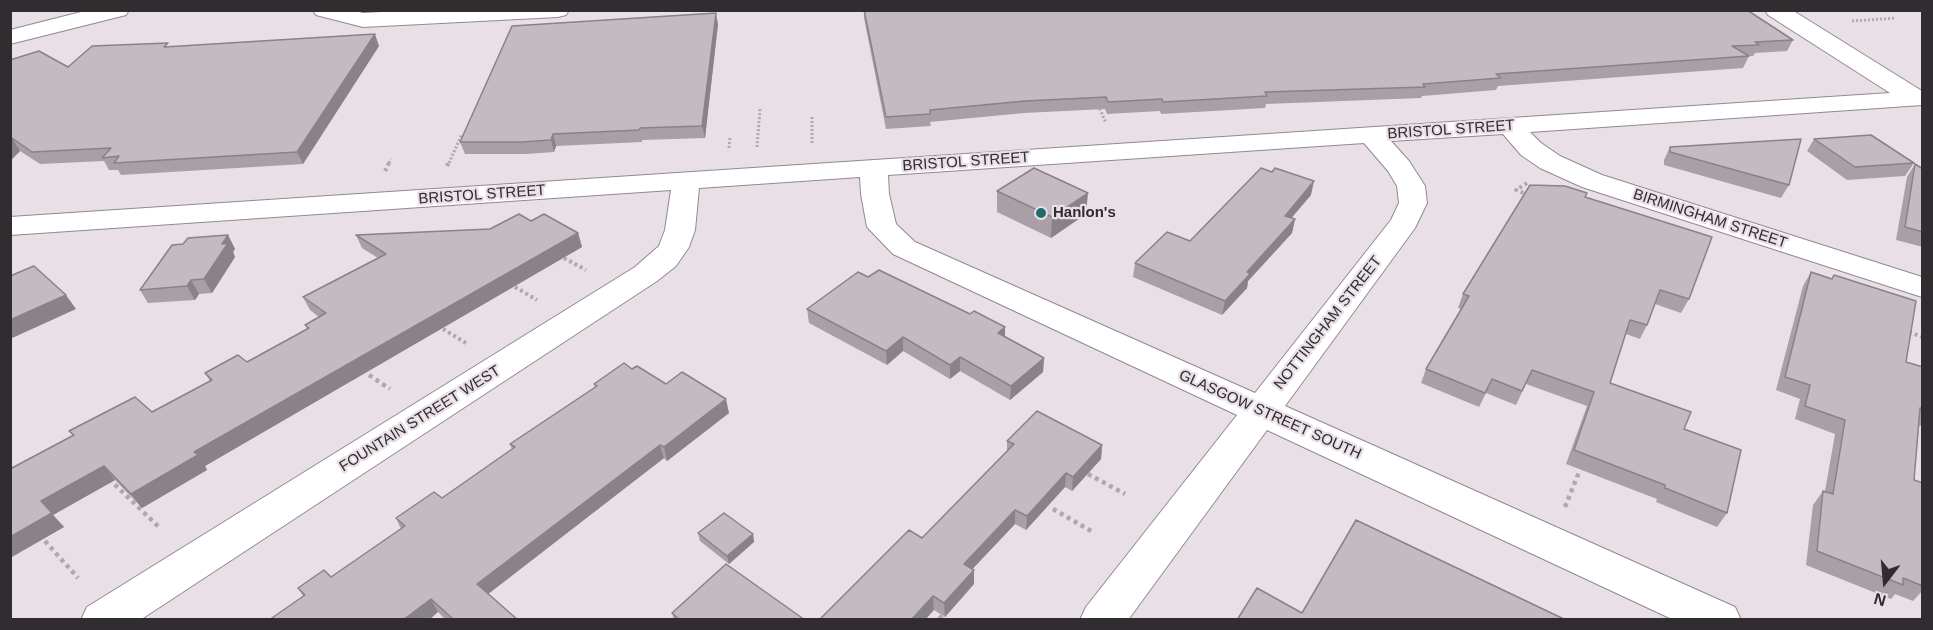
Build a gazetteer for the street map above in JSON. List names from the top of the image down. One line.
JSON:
{"streets":{"street":["BRISTOL STREET","BIRMINGHAM STREET","NOTTINGHAM STREET","GLASGOW STREET SOUTH","FOUNTAIN STREET WEST"]},"crossings":[["BRISTOL STREET","BIRMINGHAM STREET"],["BRISTOL STREET","NOTTINGHAM STREET"],["BRISTOL STREET","GLASGOW STREET SOUTH"],["BRISTOL STREET","FOUNTAIN STREET WEST"],["NOTTINGHAM STREET","GLASGOW STREET SOUTH"]],"places":["Hanlon's"],"north":"bottom"}
